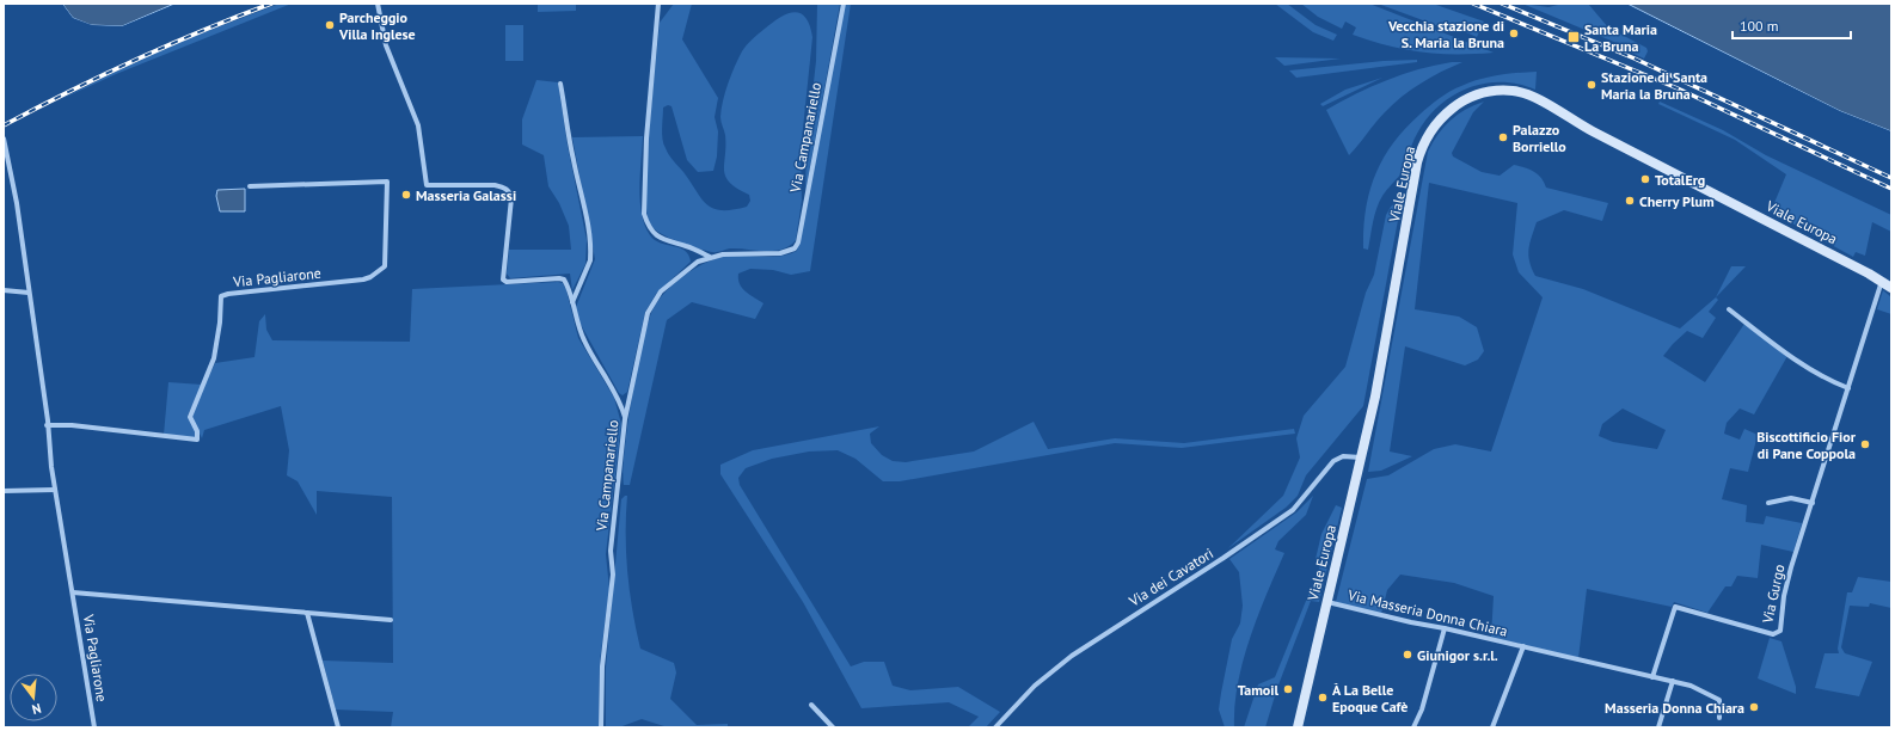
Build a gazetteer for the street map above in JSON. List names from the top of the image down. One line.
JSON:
{"streets":{"street":["Via Campanariello","Viale Europa","Via Pagliarone","Via dei Cavatori","Via Gurgo","Via Masseria Donna Chiara"]},"crossings":[["Viale Europa","Via dei Cavatori"],["Viale Europa","Via Gurgo"],["Viale Europa","Via Masseria Donna Chiara"],["Via Gurgo","Via Masseria Donna Chiara"]],"places":{"other":["Parcheggio Villa Inglese","Vecchia stazione di S. Maria la Bruna","Stazione di Santa Maria la Bruna","Palazzo Borriello","TotalErg","Masseria Galassi","Cherry Plum","Biscottificio Fior di Pane Coppola","Giunigor s.r.l.","Tamoil","À La Belle Epoque Cafè","Masseria Donna Chiara"],"transit":["Santa Maria La Bruna"]},"scale_bar":"100 m","north":"bottom"}
